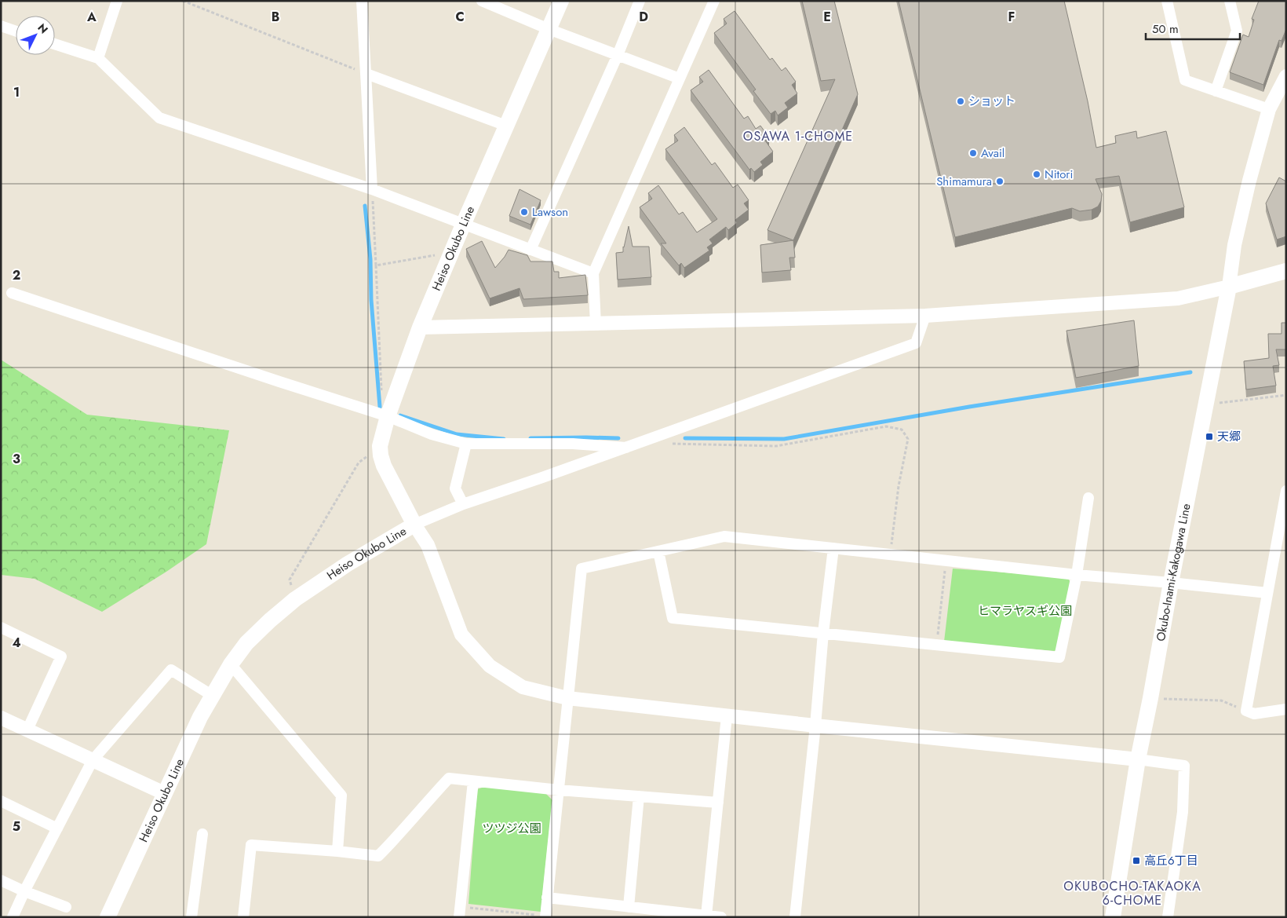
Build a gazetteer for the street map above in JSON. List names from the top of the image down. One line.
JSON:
{"streets":{"main road":["Heiso Okubo Line","Okubo-Inami-Kakogawa Line"]},"districts":["OSAWA 1-CHOME","OKUBOCHO-TAKAOKA 6-CHOME"],"parks":["ヒマラヤスギ公園","ツツジ公園"],"places":{"other":["ショット","Avail","Nitori","Shimamura","Lawson"],"transit":["天郷","高丘6丁目"]},"scale_bar":"50 m","north":"top right","grid":{"columns":["A","B","C","D","E","F"],"rows":["1","2","3","4","5"]}}
